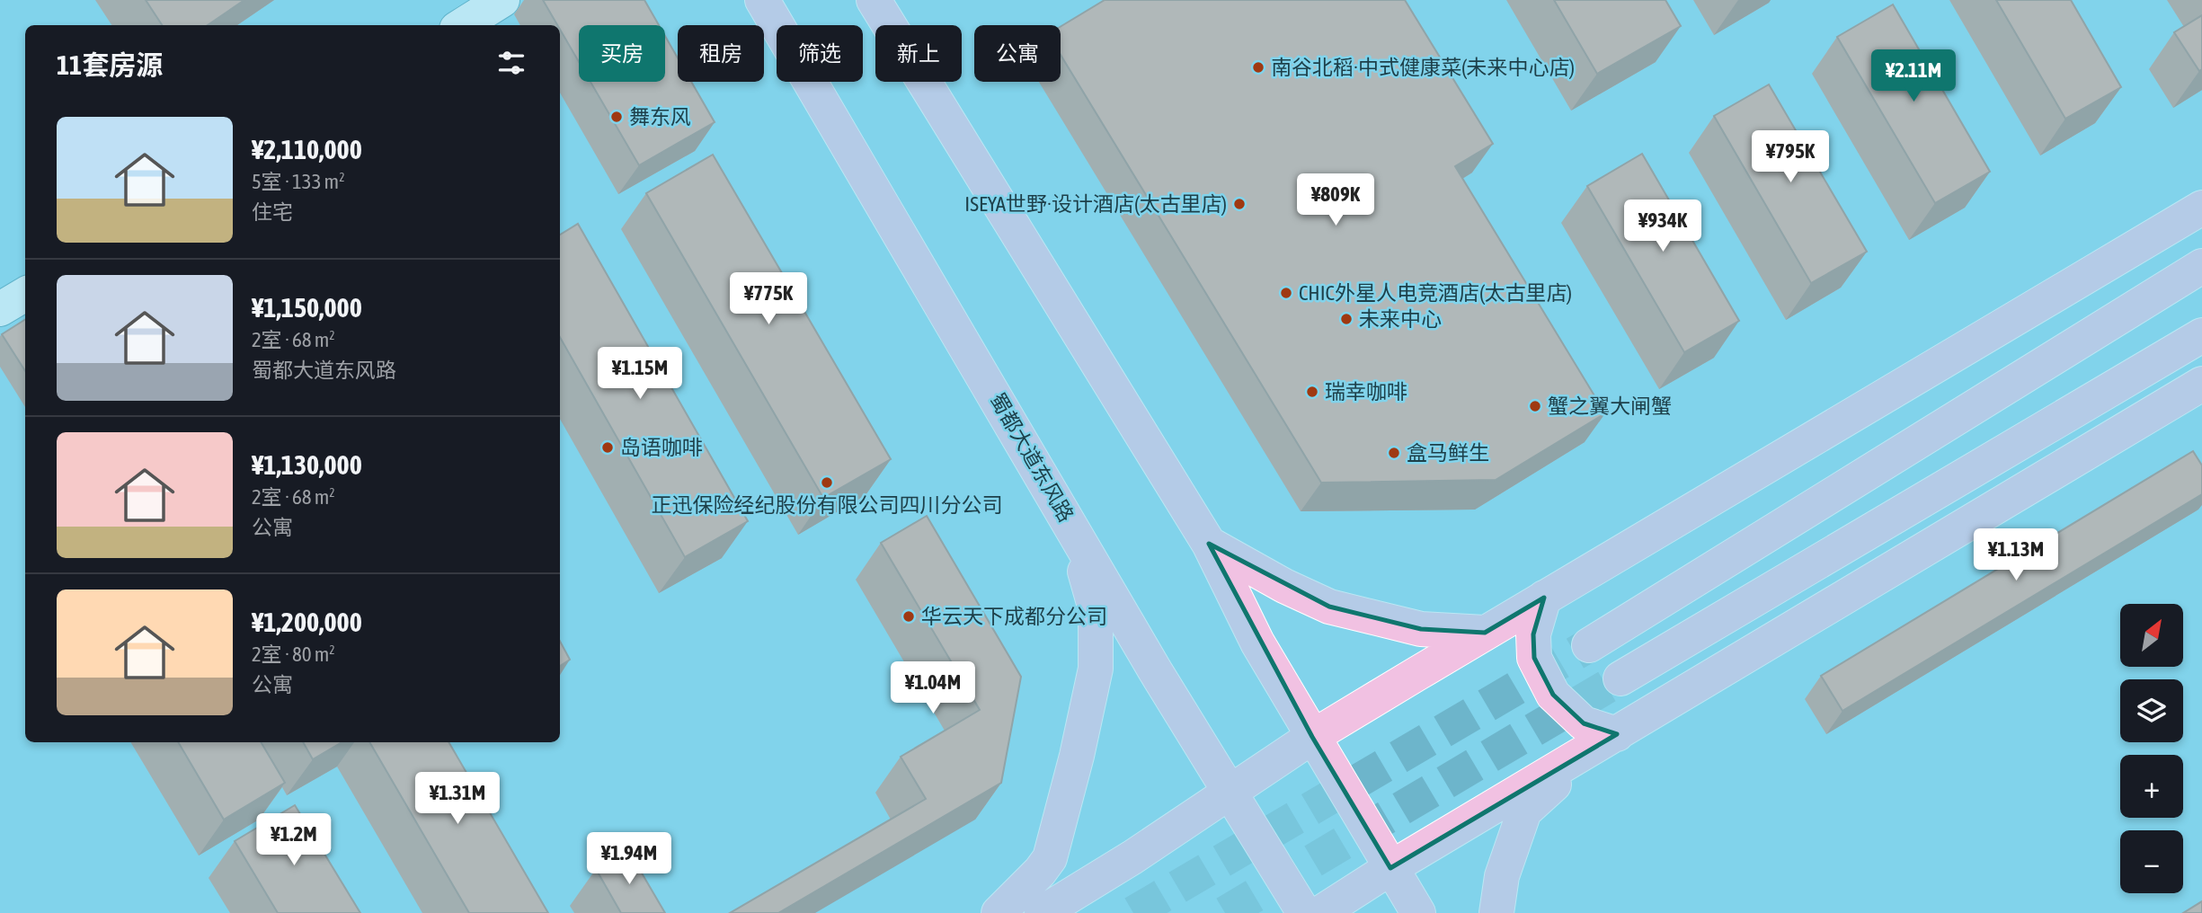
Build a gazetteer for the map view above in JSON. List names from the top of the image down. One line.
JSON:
{"streets":{"main road":["蜀都大道东风路"]},"places":["南谷北稻·中式健康菜(未来中心店)","舞东风","ISEYA世野·设计酒店(太古里店)","CHIC外星人电竞酒店(太古里店)","未来中心","瑞幸咖啡","蟹之翼大闸蟹","岛语咖啡","盒马鲜生","正迅保险经纪股份有限公司四川分公司","华云天下成都分公司"],"north":"top right","page":{"chip":["买房","租房","筛选","新上","公寓"],"heading":"11套房源","price":["¥2.11M","¥795K","¥809K","¥934K","¥775K","¥1.15M","¥1.13M","¥1.04M","¥1.31M","¥1.2M","¥1.94M"],"list":[{"name":"¥2,110,000","note":"5室 · 133 m² · 住宅"},{"name":"¥1,150,000","note":"2室 · 68 m² · 蜀都大道东风路"},{"name":"¥1,130,000","note":"2室 · 68 m² · 公寓"},{"name":"¥1,200,000","note":"2室 · 80 m² · 公寓"}],"map_buttons":["+","−"]}}
